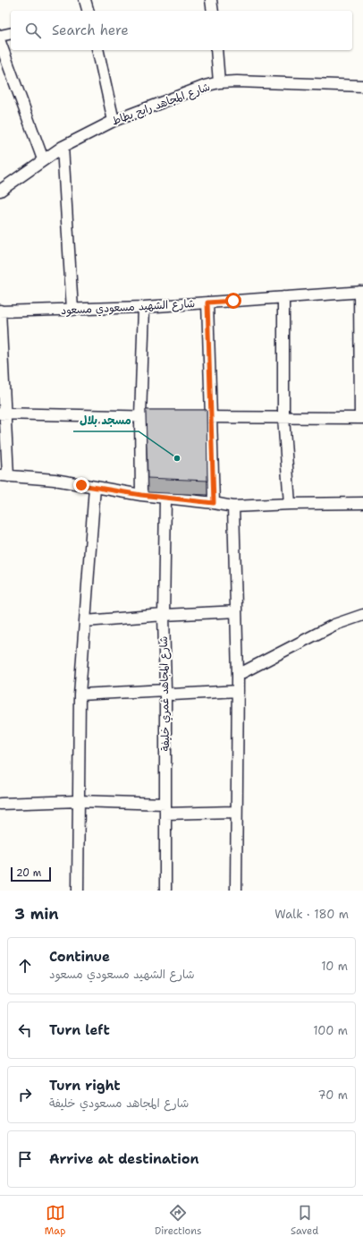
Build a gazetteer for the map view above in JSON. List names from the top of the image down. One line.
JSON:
{"streets":{"street":["شارع المجاهد رابح بطاط","شارع الشهيد مسعودي مسعود","شارع المجاهد غمري خليفة"]},"places":["مسجد بلال"],"scale_bar":"20 m","page":{"search":"Search here","scale":"20 m","heading":["3 min","Walk · 180 m"],"list":[["Continue","شارع الشهيد مسعودي مسعود","10 m"],["Turn left","100 m"],["Turn right","شارع المجاهد مسعودي خليفة","70 m"],"Arrive at destination"],"nav":["Map","Directions","Saved"]}}
